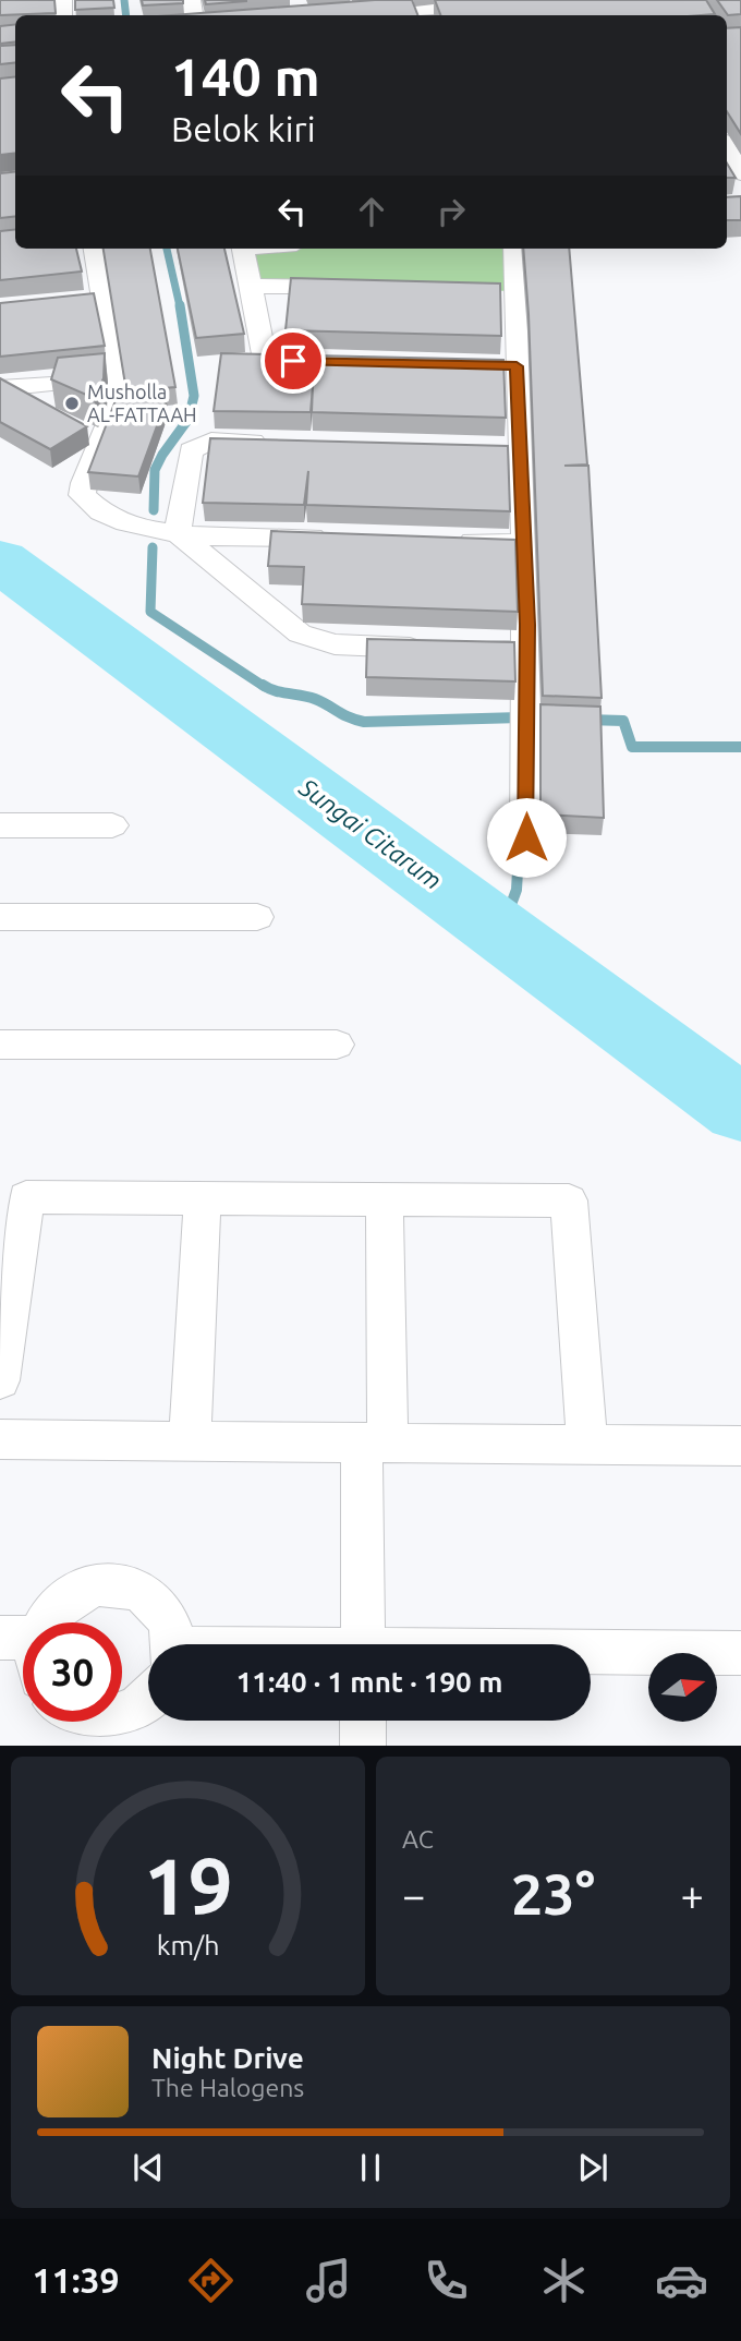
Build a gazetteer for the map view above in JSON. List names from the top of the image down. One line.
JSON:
{"water":["Sungai Citarum"],"places":["Musholla AL-FATTAAH"],"north":"right","page":{"turn":["140 m","Belok kiri"],"limit":"30","trip":"11:40 · 1 mnt · 190 m","tile":"AC","heat":["−","23°","+"],"song":["Night Drive","The Halogens"],"tabs":"11:39","gauge":["19","km/h"]}}
